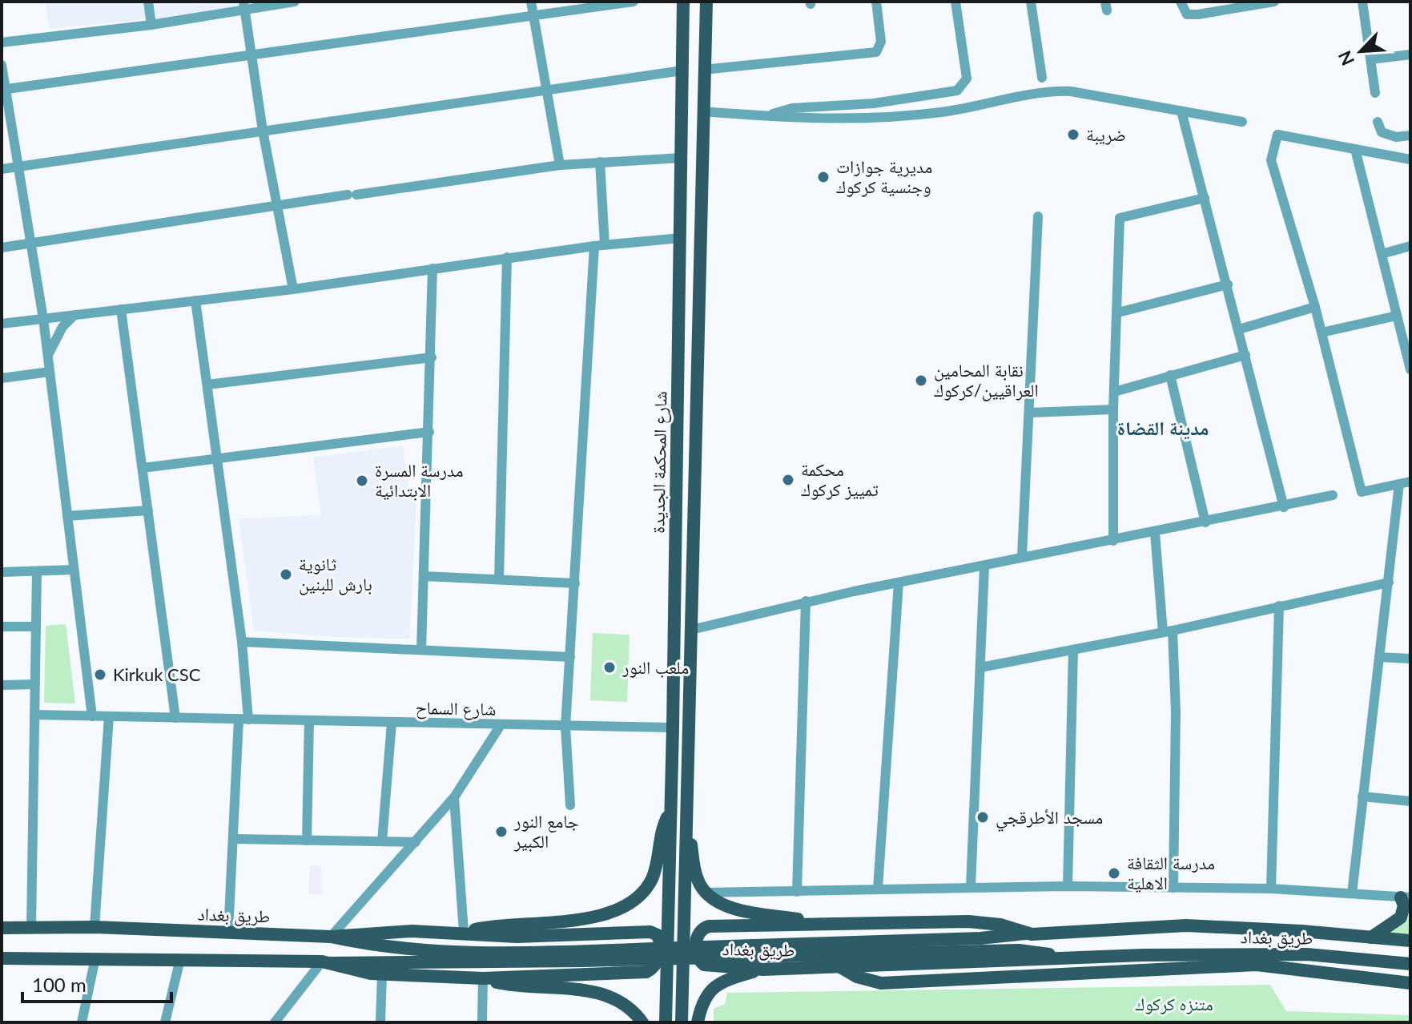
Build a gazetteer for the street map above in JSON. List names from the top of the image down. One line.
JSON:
{"streets":{"main road":["شارع المحكمة الجديدة","طريق بغداد"],"street":["شارع السماح"]},"crossings":[["شارع المحكمة الجديدة","شارع السماح"]],"districts":["مدينة القضاة"],"parks":["متنزه كركوك"],"places":["ضريبة","مديرية جوازات وجنسية كركوك","نقابة المحامين العراقيين/كركوك","محكمة تمييز كركوك","مدرسة المسرة الابتدائية","ثانوية بارش للبنين","ملعب النور","Kirkuk CSC","مسجد الأطرقجي","جامع النور الكبير","مدرسة الثقافة الاهلية"],"scale_bar":"100 m","north":"bottom left"}
